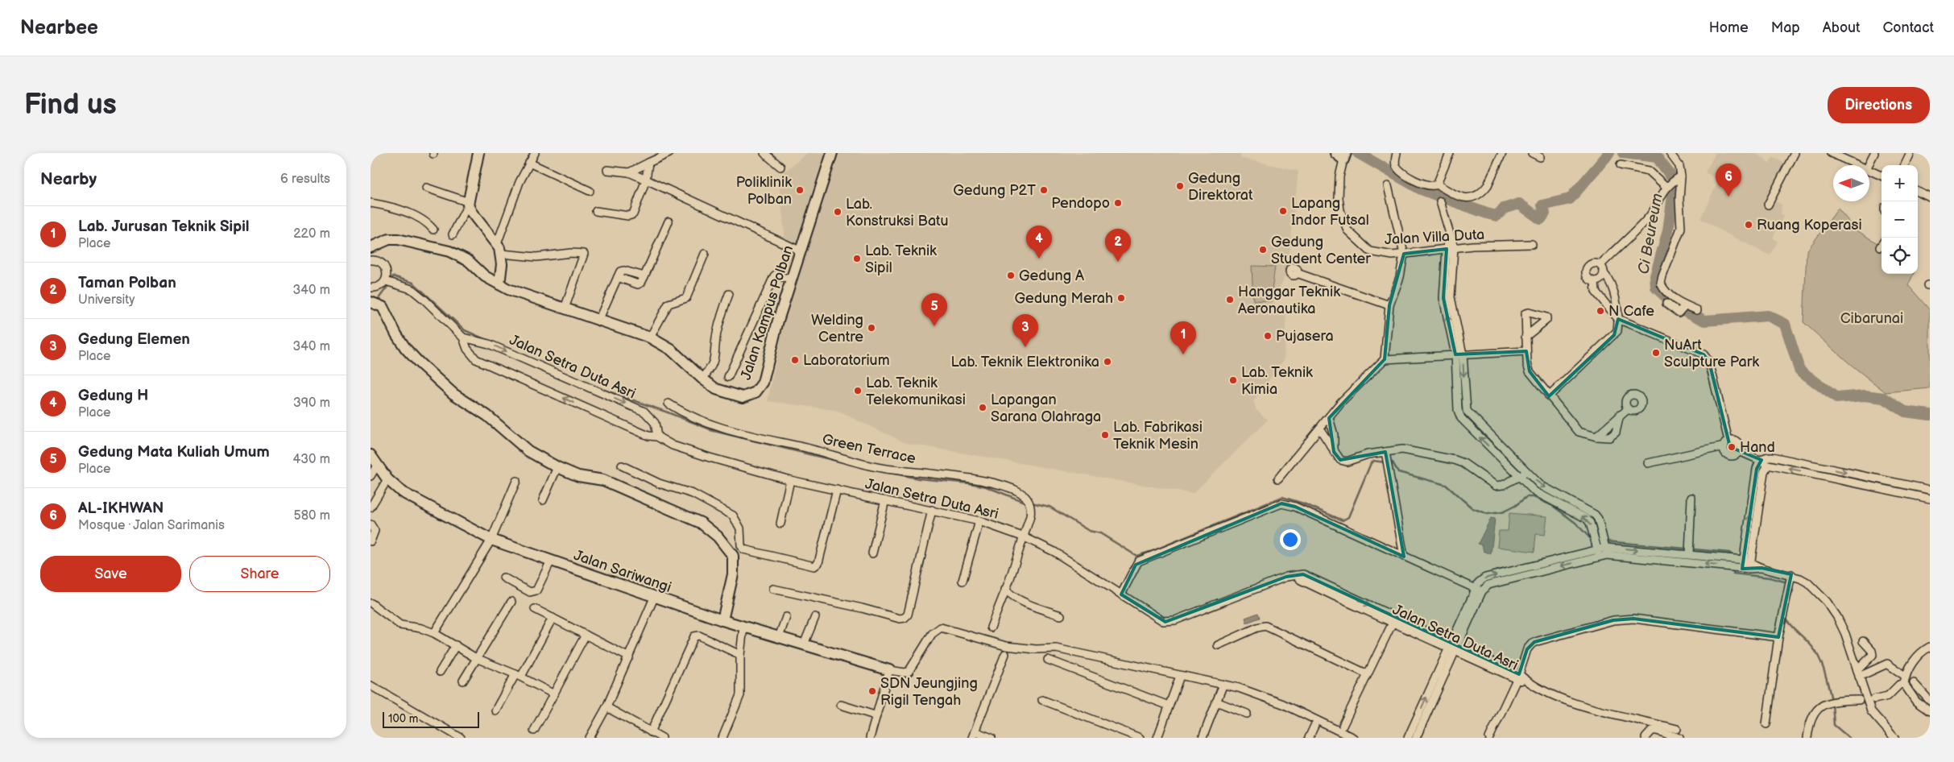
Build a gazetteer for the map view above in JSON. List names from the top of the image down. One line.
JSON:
{"streets":{"street":["Jalan Villa Duta","Jalan Kampus Polban","Jalan Setra Duta Asri","Green Terrace","Jalan Sariwangi"]},"crossings":[["Jalan Setra Duta Asri","Green Terrace"]],"water":["Ci Beureum"],"parks":["Cibarunai"],"places":["Gedung Direktorat","Poliklinik Polban","Gedung P2T","Pendopo","Lapang Indor Futsal","Lab. Konstruksi Batu","Ruang Koperasi","Gedung Student Center","Lab. Teknik Sipil","Gedung A","Gedung Merah","Hanggar Teknik Aeronautika","N Cafe","Welding Centre","Pujasera","NuArt Sculpture Park","Laboratorium","Lab. Teknik Elektronika","Lab. Teknik Kimia","Lab. Teknik Telekomunikasi","Lapangan Sarana Olahraga","Lab. Fabrikasi Teknik Mesin","Hand","SDN Jeungjing Rigil Tengah"],"scale_bar":"100 m","north":"left","page":{"header":"Nearbee","nav":["Home","Map","About","Contact"],"buttons":["Directions",["Save","Share"]],"title":"Find us","heading":["Nearby","6 results"],"pins":["6","4","2","5","3","1"],"map_buttons":["+","−"],"list":[{"mark":"1","name":"Lab. Jurusan Teknik Sipil","note":"Place","value":"220 m"},{"mark":"2","name":"Taman Polban","note":"University","value":"340 m"},{"mark":"3","name":"Gedung Elemen","note":"Place","value":"340 m"},{"mark":"4","name":"Gedung H","note":"Place","value":"390 m"},{"mark":"5","name":"Gedung Mata Kuliah Umum","note":"Place","value":"430 m"},{"mark":"6","name":"AL-IKHWAN","note":"Mosque · Jalan Sarimanis","value":"580 m"}],"scale":"100 m"}}
